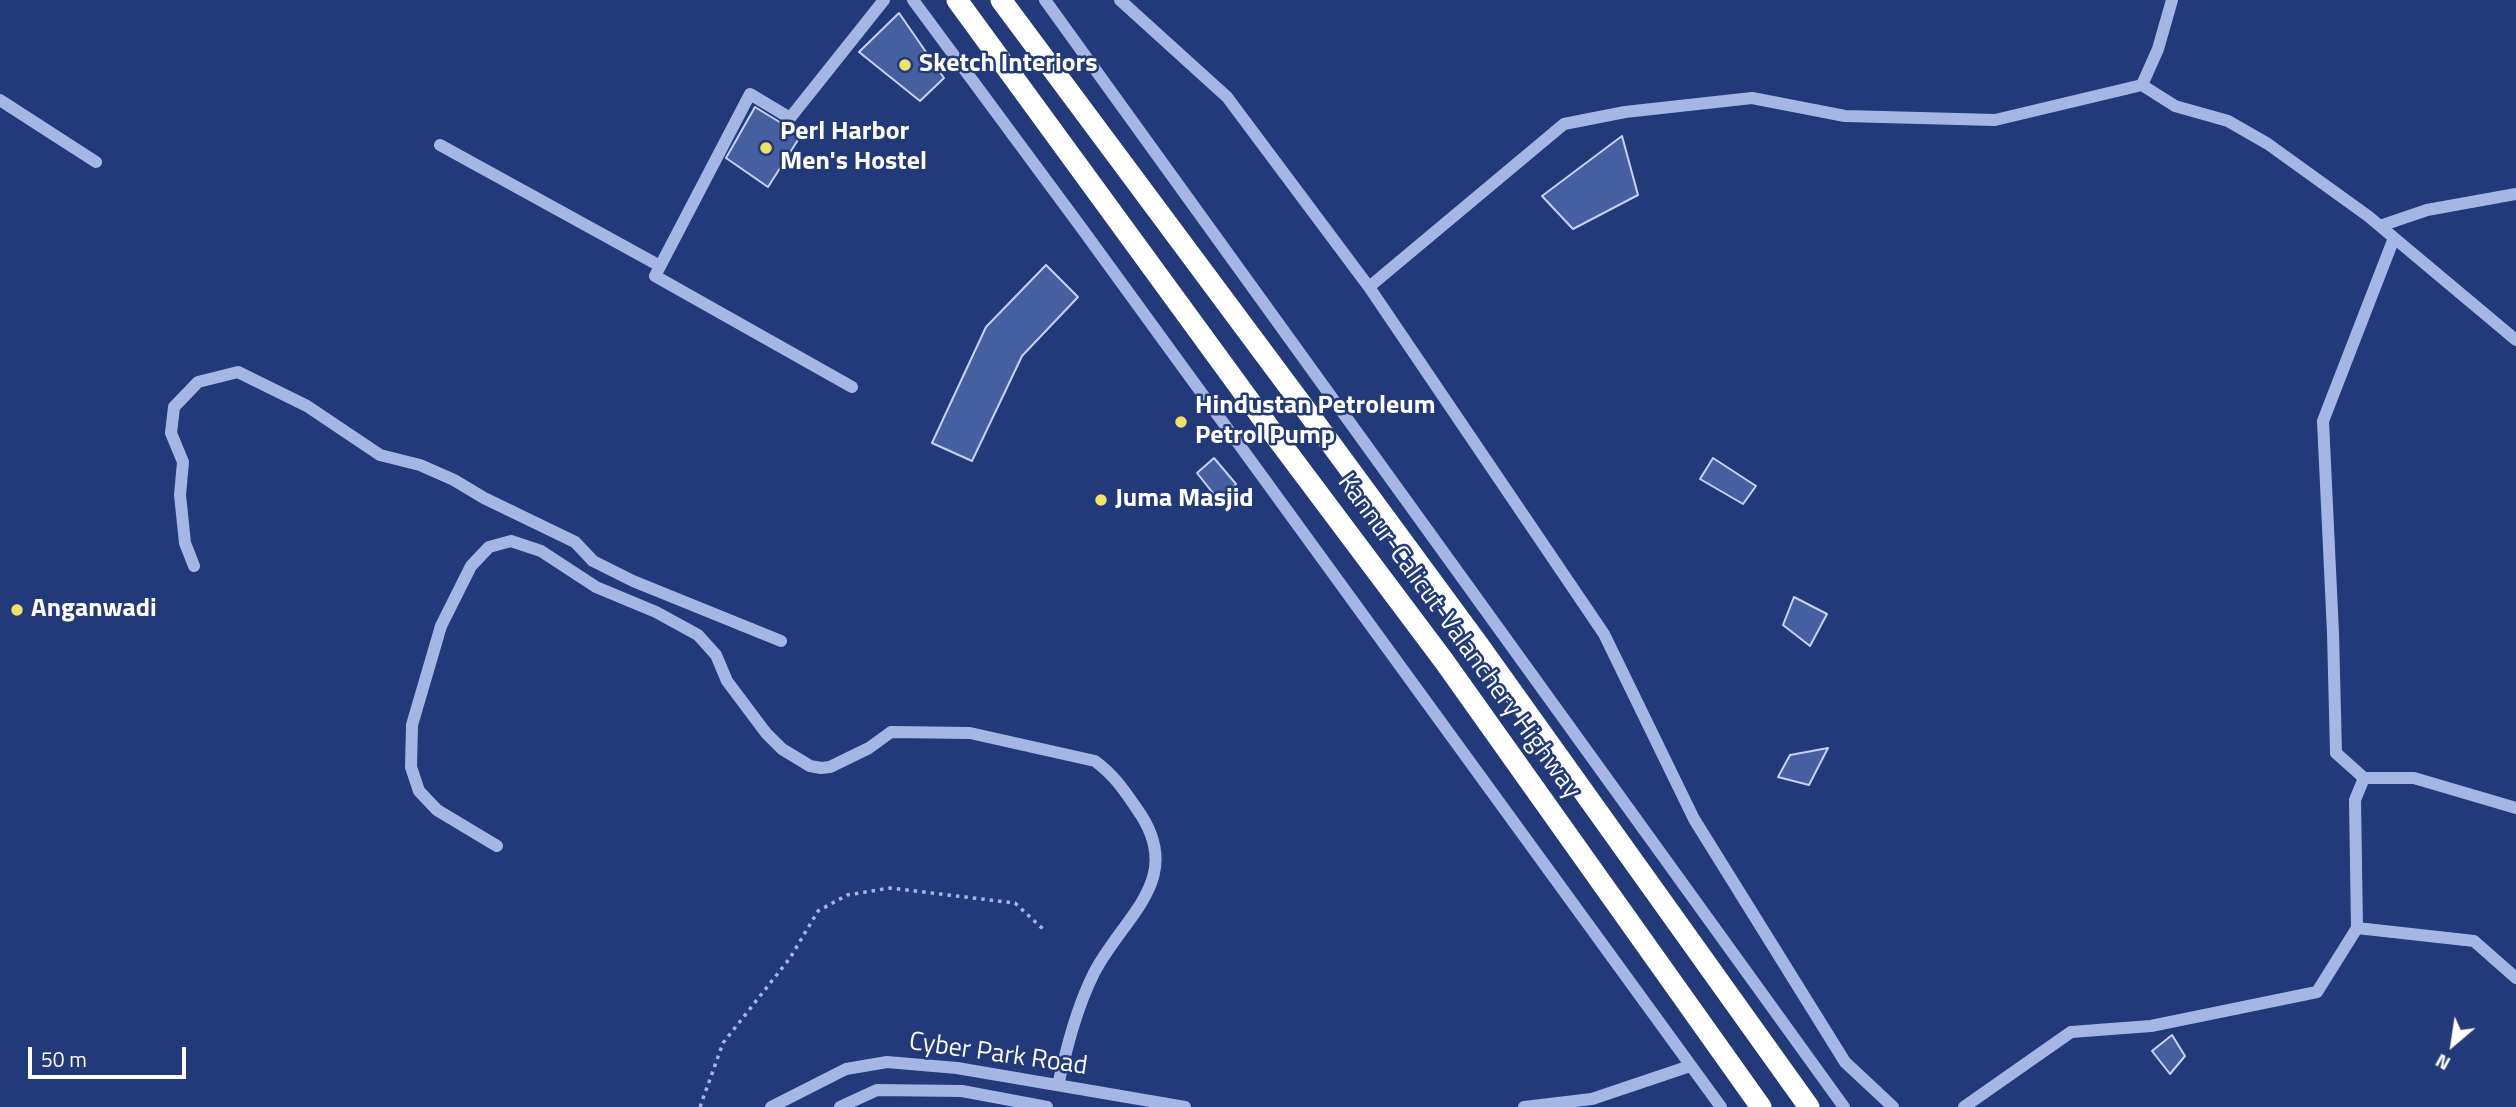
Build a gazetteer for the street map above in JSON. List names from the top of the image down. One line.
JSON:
{"streets":{"highway":["Kannur-Calicut-Valanchery Highway"],"street":["Cyber Park Road"]},"places":["Sketch Interiors","Perl Harbor Men's Hostel","Hindustan Petroleum Petrol Pump","Juma Masjid","Anganwadi"],"scale_bar":"50 m","north":"bottom left"}
